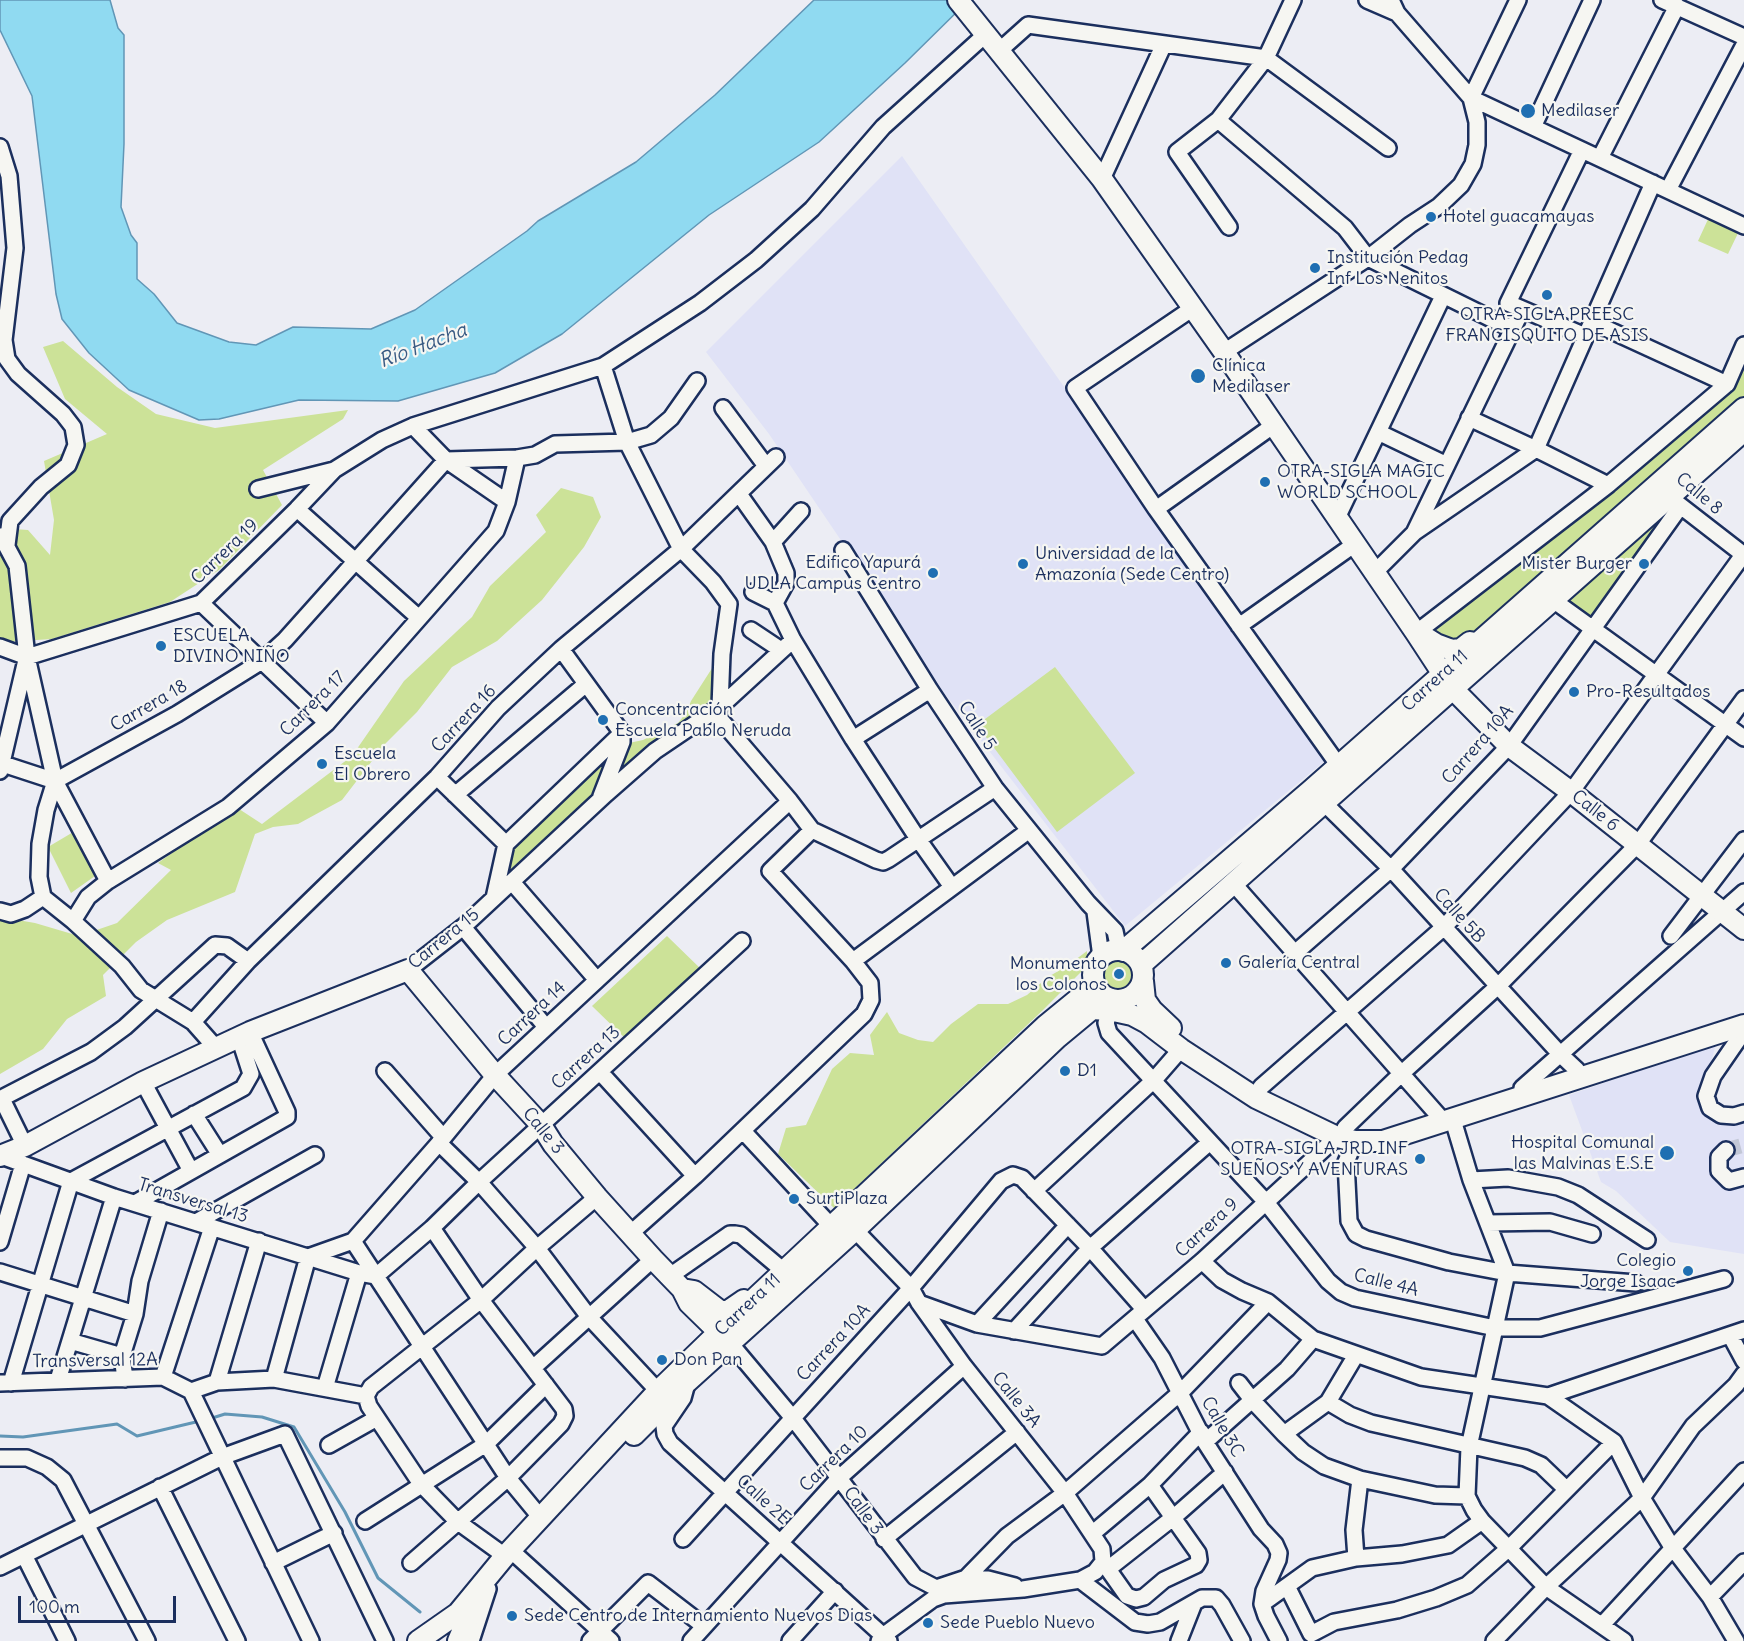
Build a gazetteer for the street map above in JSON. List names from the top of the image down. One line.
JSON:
{"streets":{"main road":["Carrera 11","Calle 6","Carrera 15","Calle 3"],"street":["Calle 8","Carrera 19","Carrera 17","Carrera 18","Carrera 16","Calle 5","Carrera 10A","Calle 5B","Carrera 14","Carrera 13","Transversal 13","Carrera 9","Calle 4A","Transversal 12A","Calle 3A","Calle 3C","Carrera 10","Calle 2E"]},"crossings":[["Calle 8","Carrera 11"],["Calle 8","Carrera 10A"],["Carrera 19","Calle 6"],["Carrera 11","Calle 5"],["Carrera 11","Carrera 10A"],["Carrera 11","Calle 6"],["Carrera 11","Calle 5B"],["Carrera 11","Calle 3"],["Carrera 11","Calle 4A"],["Carrera 11","Calle 3A"],["Carrera 11","Calle 2E"],["Calle 5","Calle 4A"],["Carrera 10A","Calle 6"],["Carrera 10A","Calle 5B"],["Carrera 10A","Calle 3"],["Carrera 10A","Calle 3A"],["Carrera 10A","Calle 3C"],["Carrera 10A","Calle 2E"],["Calle 6","Carrera 9"],["Calle 5B","Carrera 9"],["Carrera 15","Calle 3"],["Carrera 15","Transversal 13"],["Carrera 14","Calle 3"],["Carrera 14","Transversal 13"],["Carrera 13","Calle 3"],["Carrera 13","Transversal 13"],["Calle 3","Carrera 10"],["Carrera 9","Calle 4A"],["Carrera 9","Calle 3C"],["Calle 3A","Carrera 10"],["Carrera 10","Calle 2E"]],"water":["Río Hacha"],"places":["Medilaser","Hotel guacamayas","Institución Pedag Inf Los Nenitos","OTRA-SIGLA PREESC FRANCISQUITO DE ASIS","Clínica Medilaser","OTRA-SIGLA MAGIC WORLD SCHOOL","Universidad de la Amazonía (Sede Centro)","Mister Burger","Edifico Yapurá UDLA Campus Centro","ESCUELA DIVINO NIÑO","Pro-Resultados","Concentración Escuela Pablo Neruda","Escuela El Obrero","Galería Central","Monumento los Colonos","D1","Hospital Comunal las Malvinas E.S.E","OTRA-SIGLA JRD INF SUEÑOS Y AVENTURAS","SurtiPlaza","Colegio Jorge Isaac","Don Pan","Sede Centro de Internamiento Nuevos Dias","Sede Pueblo Nuevo"],"scale_bar":"100 m"}
